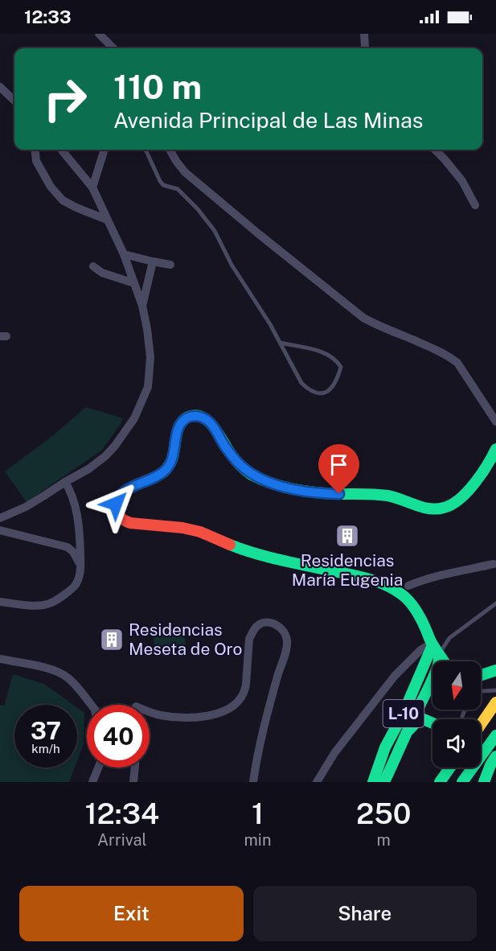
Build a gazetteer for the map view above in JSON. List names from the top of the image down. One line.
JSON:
{"streets":{"main road":["L-10"]},"places":{"building":["Residencias María Eugenia","Residencias Meseta de Oro"]},"north":"bottom","page":{"status":"12:33","turn":["110 m","Avenida Principal de Las Minas"],"speed":"37 km/h","limit":"40","eta":["12:34","Arrival","1","min","250","m"],"buttons":["Exit","Share"]}}
